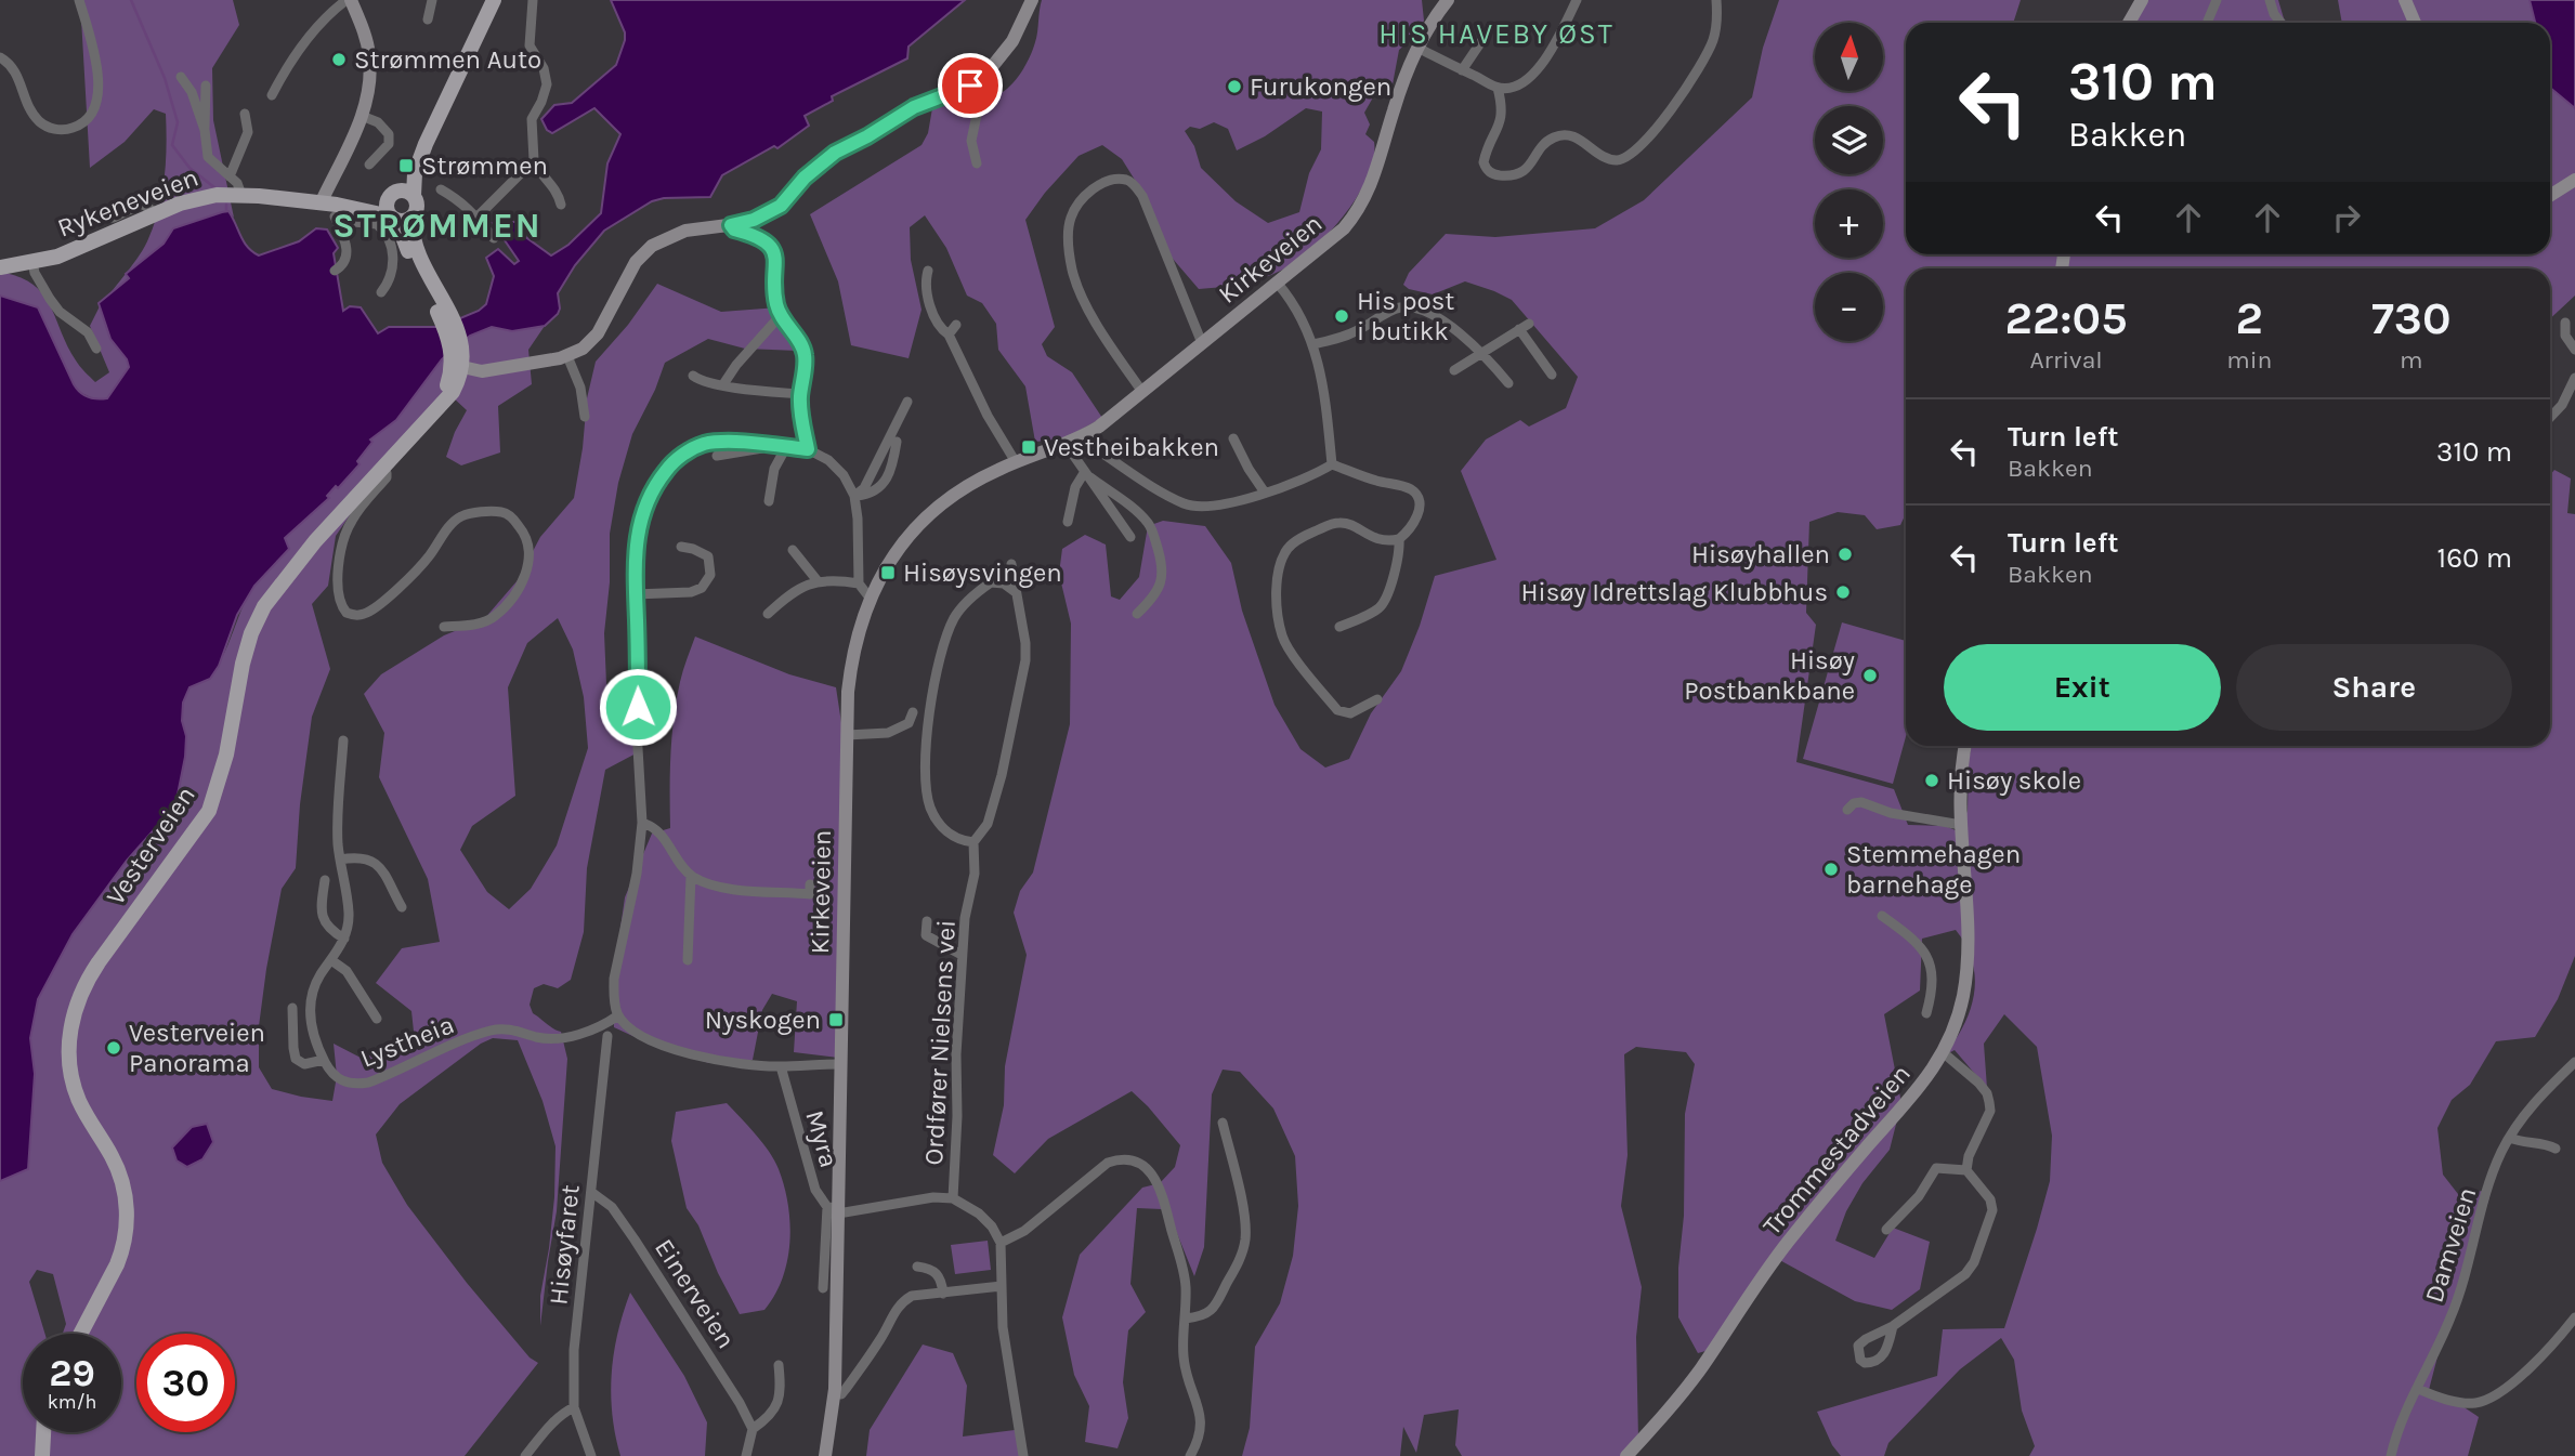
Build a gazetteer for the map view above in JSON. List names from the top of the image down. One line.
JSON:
{"streets":{"main road":["Rykeneveien","Kirkeveien","Vesterveien","Trommestadveien"],"street":["Lystheia","Ordfører Nielsens vei","Myra","Hisøyfaret","Damveien","Einerveien"]},"crossings":[["Kirkeveien","Myra"],["Hisøyfaret","Einerveien"]],"districts":["HIS HAVEBY ØST","STRØMMEN"],"places":{"other":["Strømmen Auto","Furukongen","His post i butikk","Hisøyhallen","Hisøy Idrettslag Klubbhus","Hisøy Postbankbane","Hisøy skole","Stemmehagen barnehage","Vesterveien Panorama"],"transit":["Strømmen","Vestheibakken","Hisøysvingen","Nyskogen"]},"north":"top","page":{"map_buttons":["+","−"],"turn":["310 m","Bakken"],"eta":["22:05","Arrival","2","min","730","m"],"list":[{"name":"Turn left","note":"Bakken","value":"310 m"},{"name":"Turn left","note":"Bakken","value":"160 m"}],"buttons":["Exit","Share"],"speed":"29 km/h","limit":"30"}}
